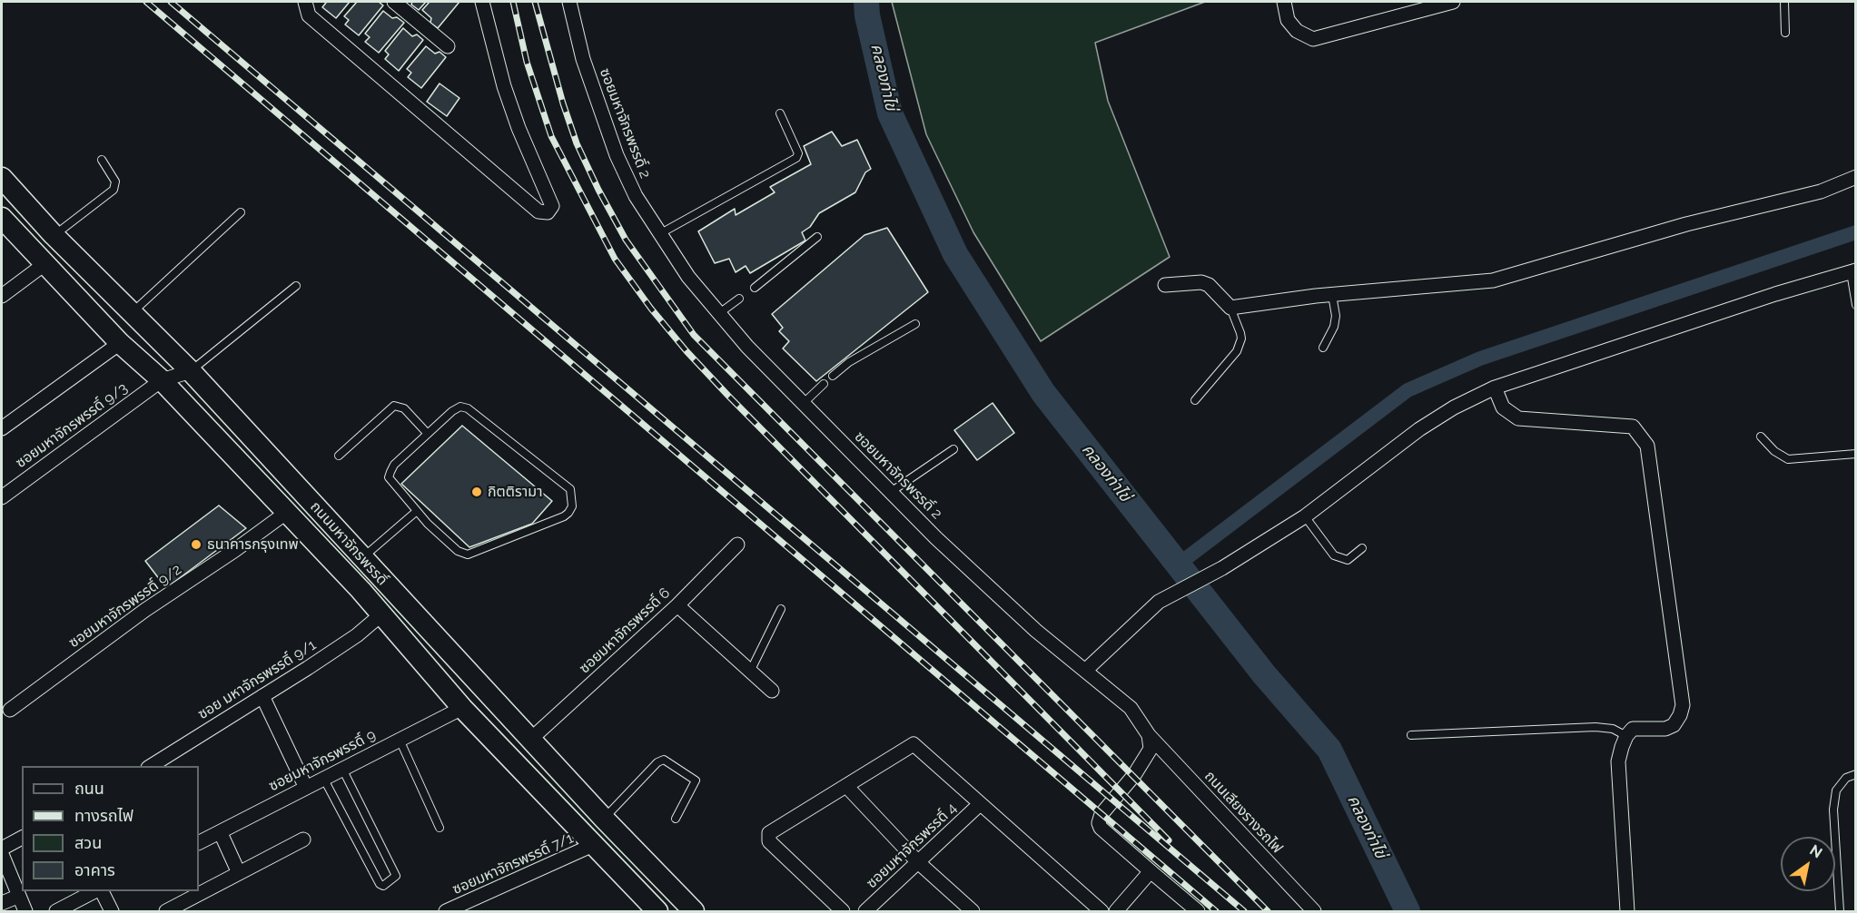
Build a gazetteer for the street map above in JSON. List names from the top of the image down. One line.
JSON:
{"streets":{"main road":["ถนนมหาจักรพรรดิ์"],"street":["ซอยมหาจักรพรรดิ์ 2","ซอยมหาจักรพรรดิ์ 9/3","ซอยมหาจักรพรรดิ์ 9/2","ซอยมหาจักรพรรดิ์ 6","ซอย มหาจักรพรรดิ์ 9/1","ซอยมหาจักรพรรดิ์ 9","ถนนเลียงรางรถไฟ","ซอยมหาจักรพรรดิ์ 4","ซอยมหาจักรพรรดิ์ 7/1"]},"crossings":[["ซอยมหาจักรพรรดิ์ 2","ถนนเลียงรางรถไฟ"],["ซอยมหาจักรพรรดิ์ 9/3","ถนนมหาจักรพรรดิ์"],["ถนนมหาจักรพรรดิ์","ซอยมหาจักรพรรดิ์ 9/2"],["ถนนมหาจักรพรรดิ์","ซอยมหาจักรพรรดิ์ 6"],["ถนนมหาจักรพรรดิ์","ซอย มหาจักรพรรดิ์ 9/1"],["ถนนมหาจักรพรรดิ์","ซอยมหาจักรพรรดิ์ 9"],["ถนนมหาจักรพรรดิ์","ซอยมหาจักรพรรดิ์ 7/1"]],"water":["คลองท่าไข่"],"places":["กิตติรามา","ธนาคารกรุงเทพ"],"legend":["ถนน","ทางรถไฟ","สวน","อาคาร"],"north":"top right"}
